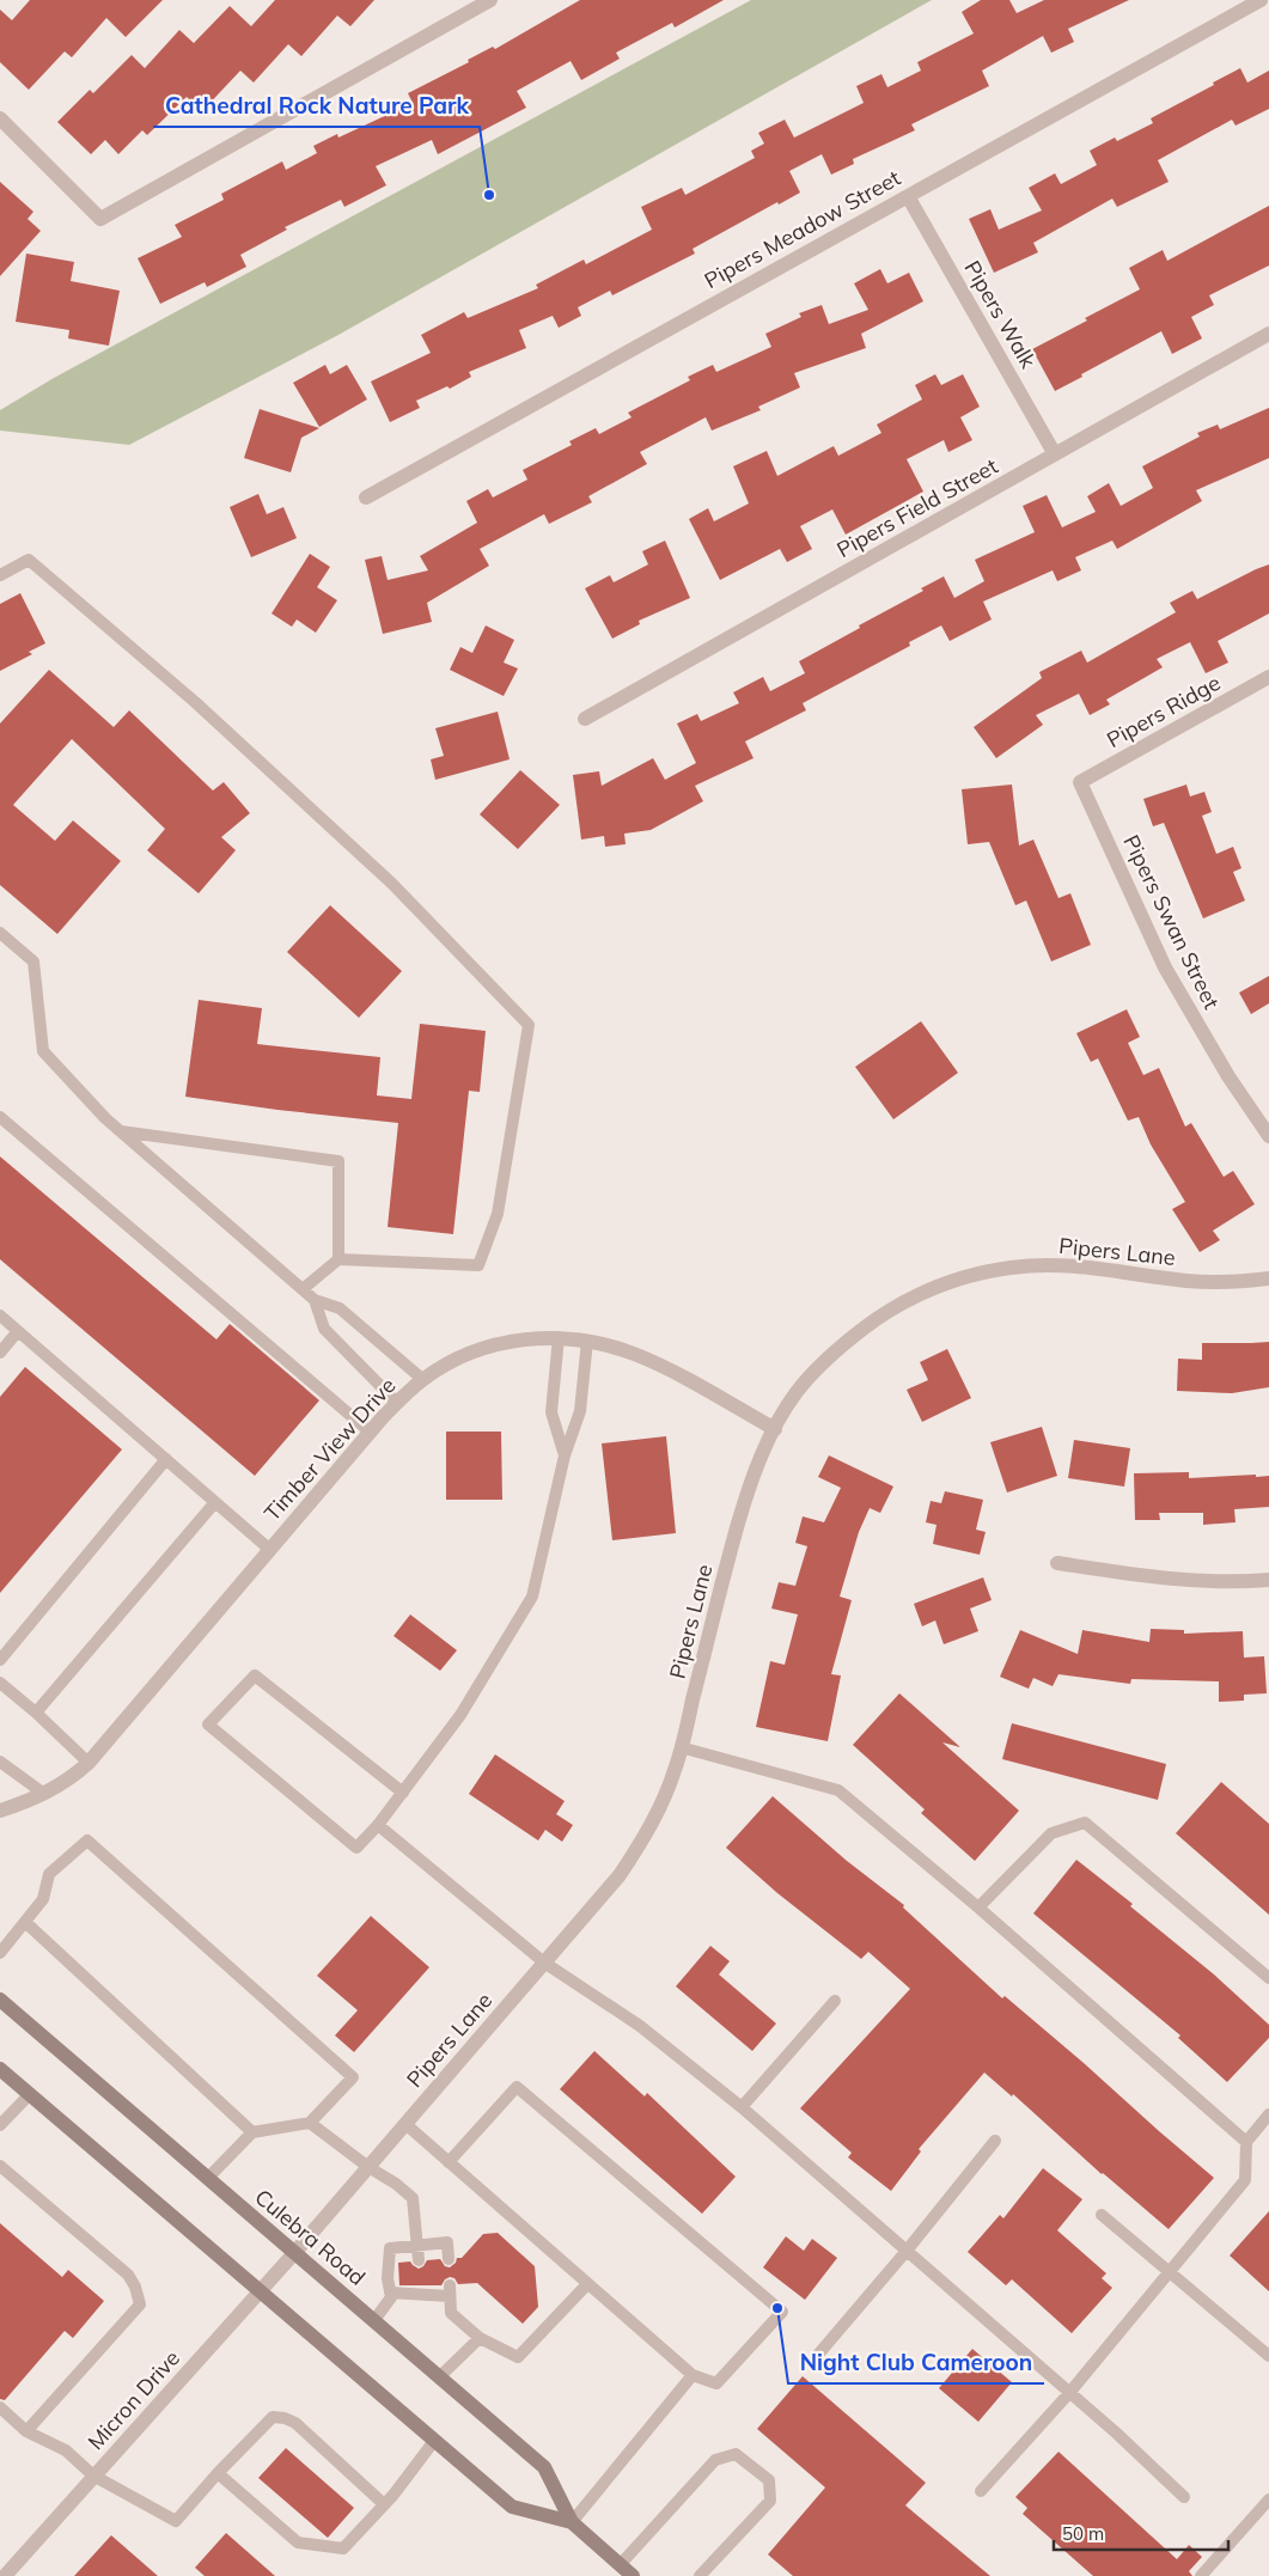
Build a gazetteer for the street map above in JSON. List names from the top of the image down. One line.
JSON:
{"streets":{"main road":["Culebra Road"],"street":["Pipers Meadow Street","Pipers Walk","Pipers Field Street","Pipers Ridge","Pipers Swan Street","Pipers Lane","Timber View Drive","Micron Drive"]},"crossings":[["Pipers Meadow Street","Pipers Walk"],["Pipers Walk","Pipers Field Street"],["Pipers Ridge","Pipers Swan Street"],["Pipers Lane","Timber View Drive"],["Pipers Lane","Culebra Road"],["Pipers Lane","Micron Drive"],["Culebra Road","Micron Drive"]],"places":["Cathedral Rock Nature Park","Night Club Cameroon"],"scale_bar":"50 m"}
